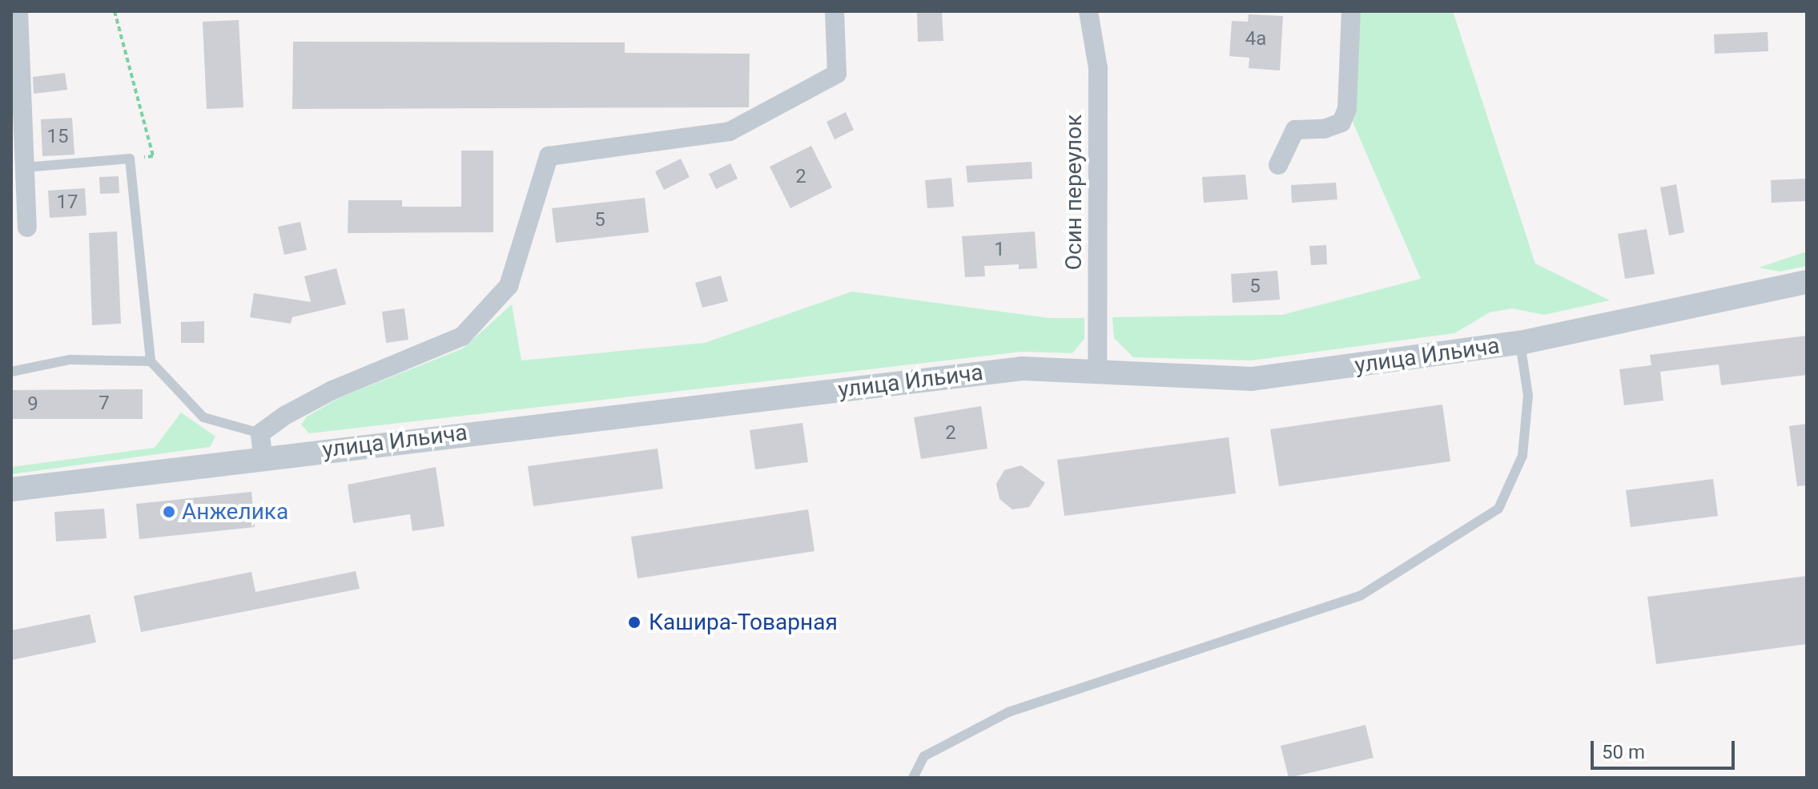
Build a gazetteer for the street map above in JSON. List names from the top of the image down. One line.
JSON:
{"streets":{"street":["Осин переулок","улица Ильича"]},"crossings":[["Осин переулок","улица Ильича"]],"places":["Анжелика","Кашира-Товарная"],"house_numbers":["4а","15","2","17","5","1","5","7","9","2"],"scale_bar":"50 m"}
